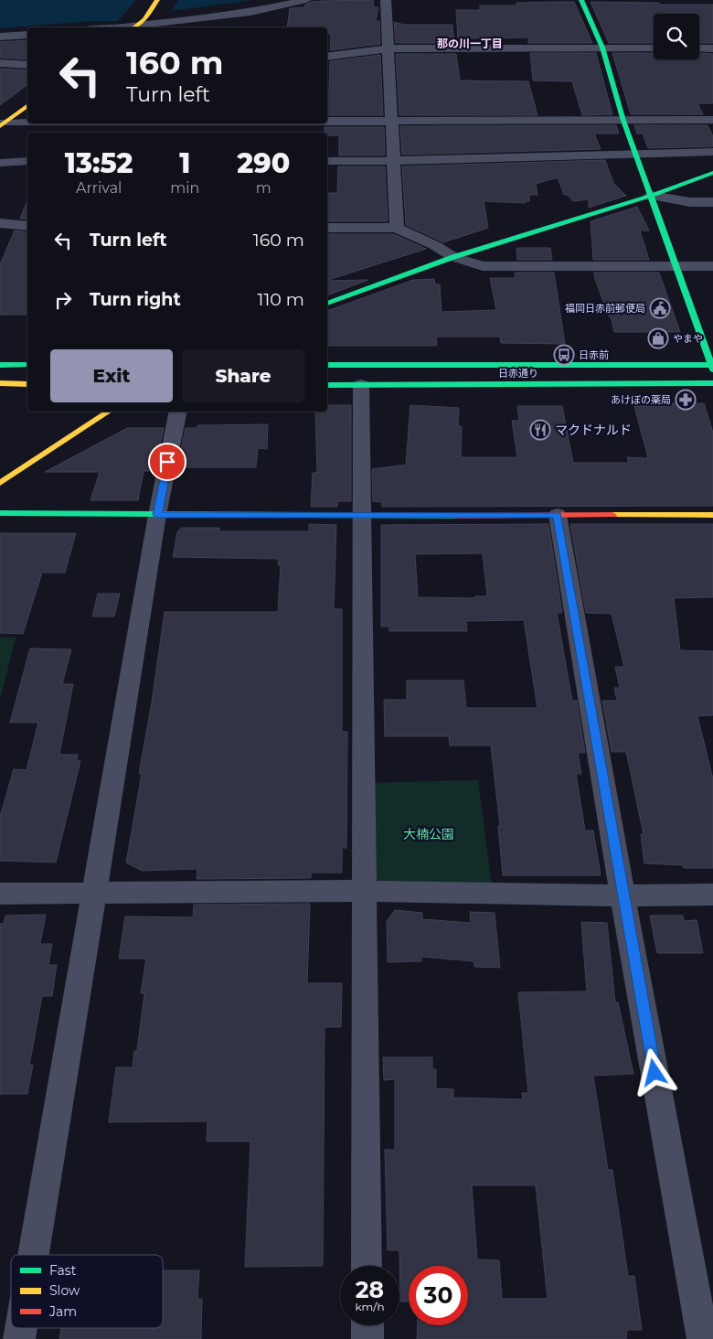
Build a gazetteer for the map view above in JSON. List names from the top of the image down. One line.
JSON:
{"streets":{"street":["日赤通り"]},"districts":["那の川一丁目"],"parks":["大楠公園"],"places":{"public building":["福岡日赤前郵便局"],"shop":["やまや"],"bus stop":["日赤前"],"pharmacy":["あけぼの薬局"],"restaurant":["マクドナルド"]},"legend":["Fast","Slow","Jam"],"page":{"turn":["160 m","Turn left"],"eta":["13:52","Arrival","1","min","290","m"],"list":[{"name":"Turn left","value":"160 m"},{"name":"Turn right","value":"110 m"}],"buttons":["Exit","Share"],"speed":"28 km/h","limit":"30"}}
